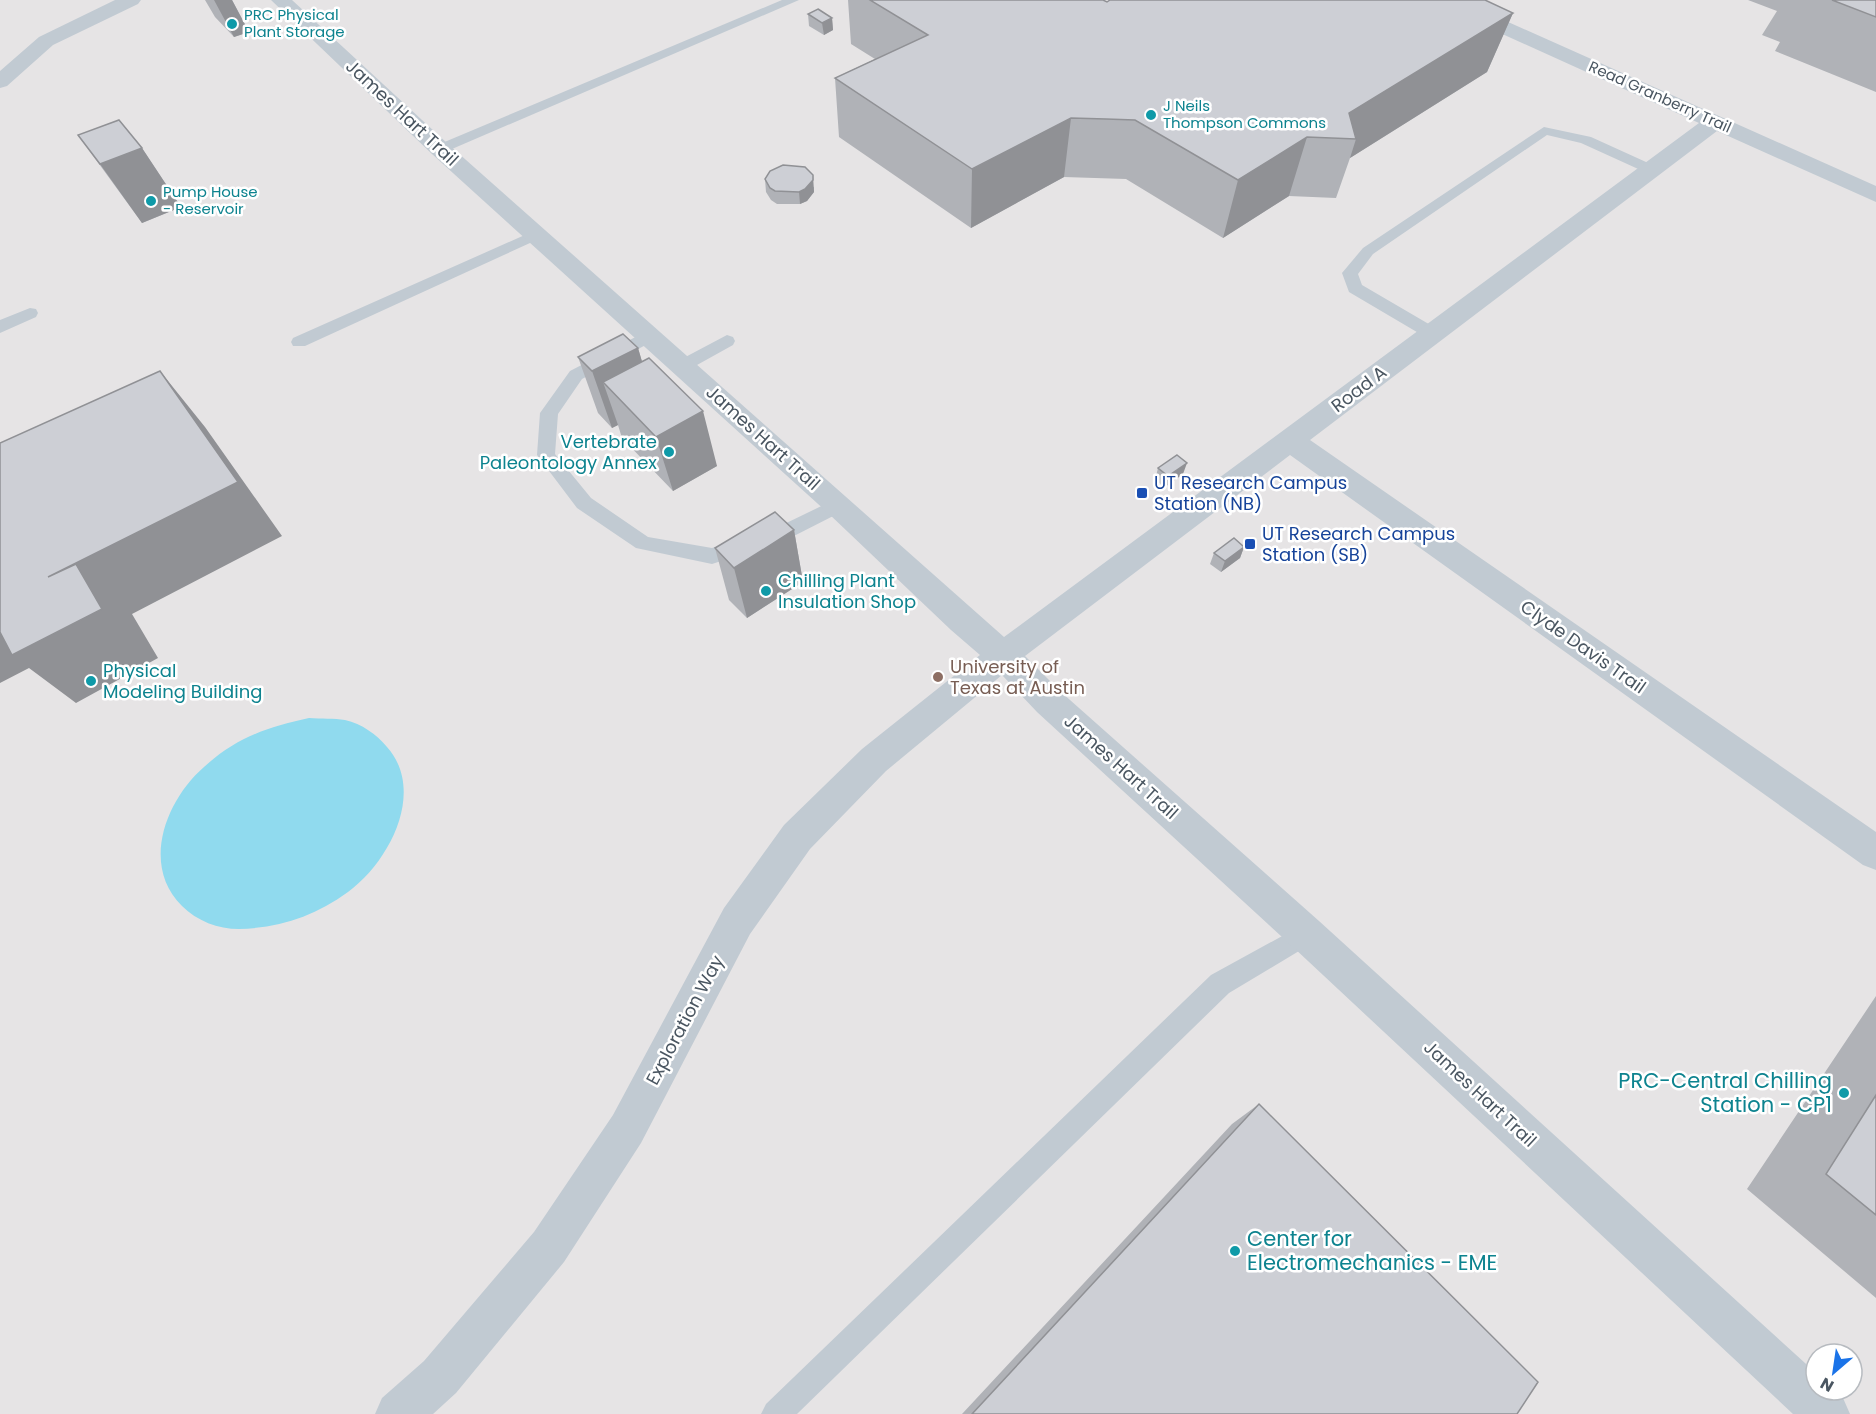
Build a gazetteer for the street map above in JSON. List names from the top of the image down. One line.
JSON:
{"streets":{"street":["Read Granberry Trail","James Hart Trail","Road A","Clyde Davis Trail","Exploration Way"]},"crossings":[["Read Granberry Trail","Road A"],["James Hart Trail","Road A"],["James Hart Trail","Exploration Way"],["Road A","Clyde Davis Trail"],["Road A","Exploration Way"]],"places":{"other":["PRC Physical Plant Storage","J Neils Thompson Commons","Pump House - Reservoir","Vertebrate Paleontology Annex","Chilling Plant Insulation Shop","University of Texas at Austin","Physical Modeling Building","PRC-Central Chilling Station - CP1","Center for Electromechanics - EME"],"transit":["UT Research Campus Station (NB)","UT Research Campus Station (SB)"]},"north":"bottom left"}
